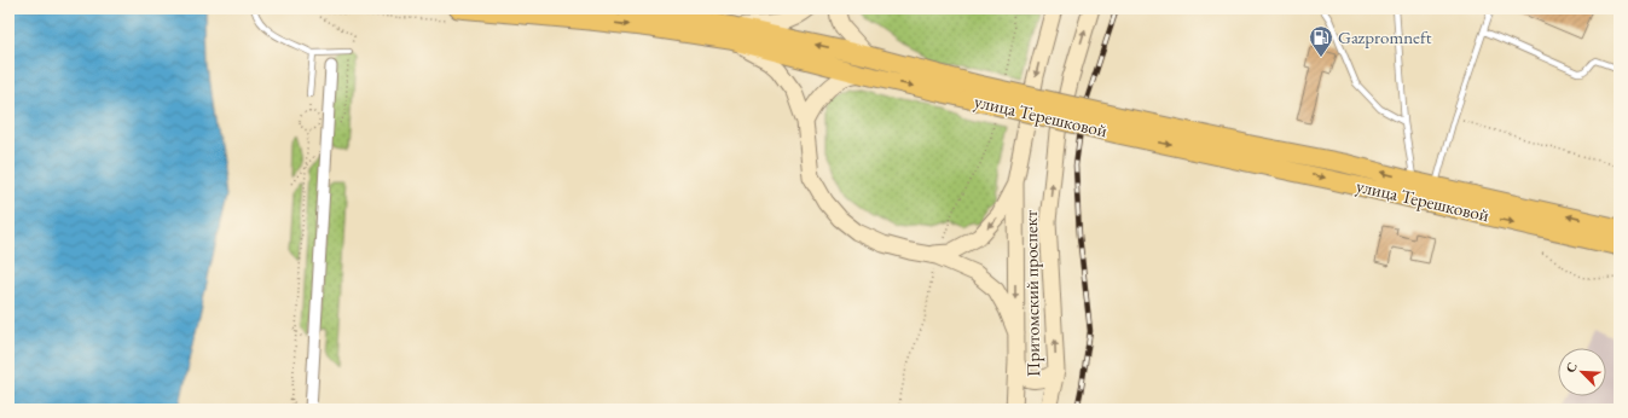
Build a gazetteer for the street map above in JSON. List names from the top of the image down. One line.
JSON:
{"streets":{"main road":["улица Терешковой","Притомский проспект"]},"places":{"fuel station":["Gazpromneft"]},"north":"top left"}
